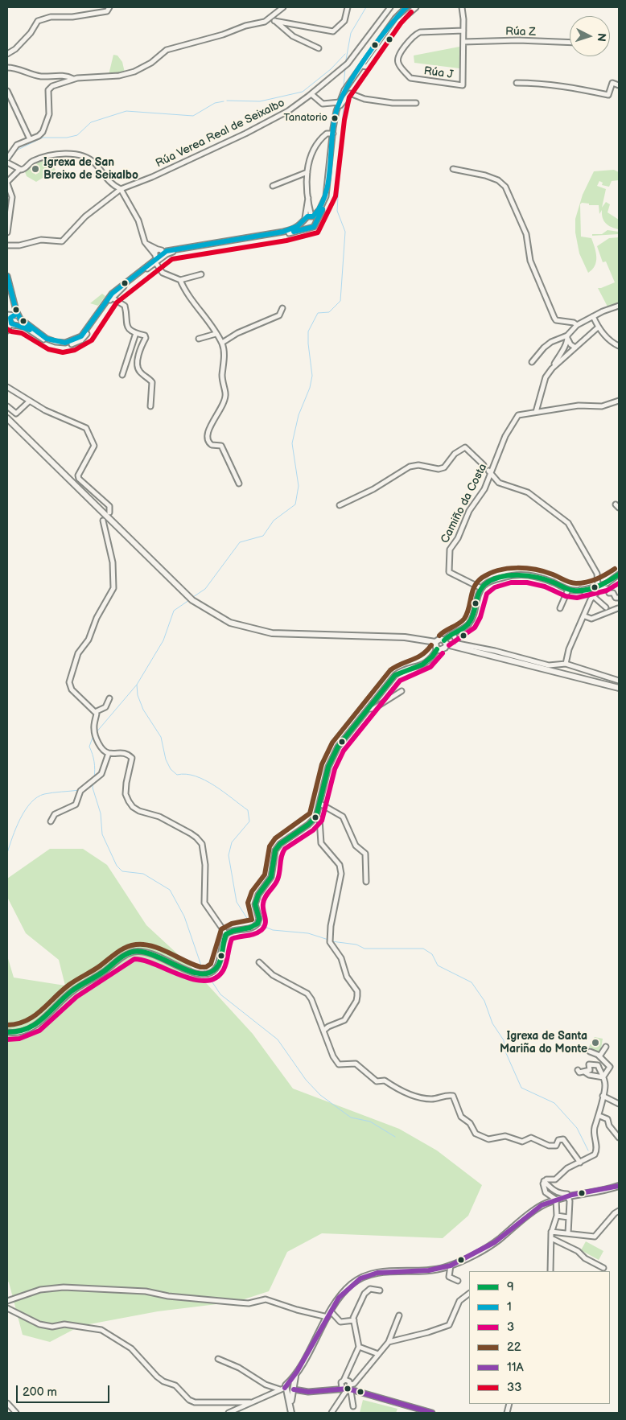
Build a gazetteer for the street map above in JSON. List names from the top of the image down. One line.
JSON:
{"streets":{"street":["Rúa Z","Rúa J","Rúa Verea Real de Seixalbo","Camiño da Costa"]},"crossings":[["Rúa Z","Rúa J"]],"places":["Tanatorio","Igrexa de San Breixo de Seixalbo","Igrexa de Santa Mariña do Monte"],"lines":["transit line 1","transit line 33","transit line 22","transit line 9","transit line 3","transit line 11A"],"legend":["9","1","3","22","11A","33"],"scale_bar":"200 m","north":"right"}
